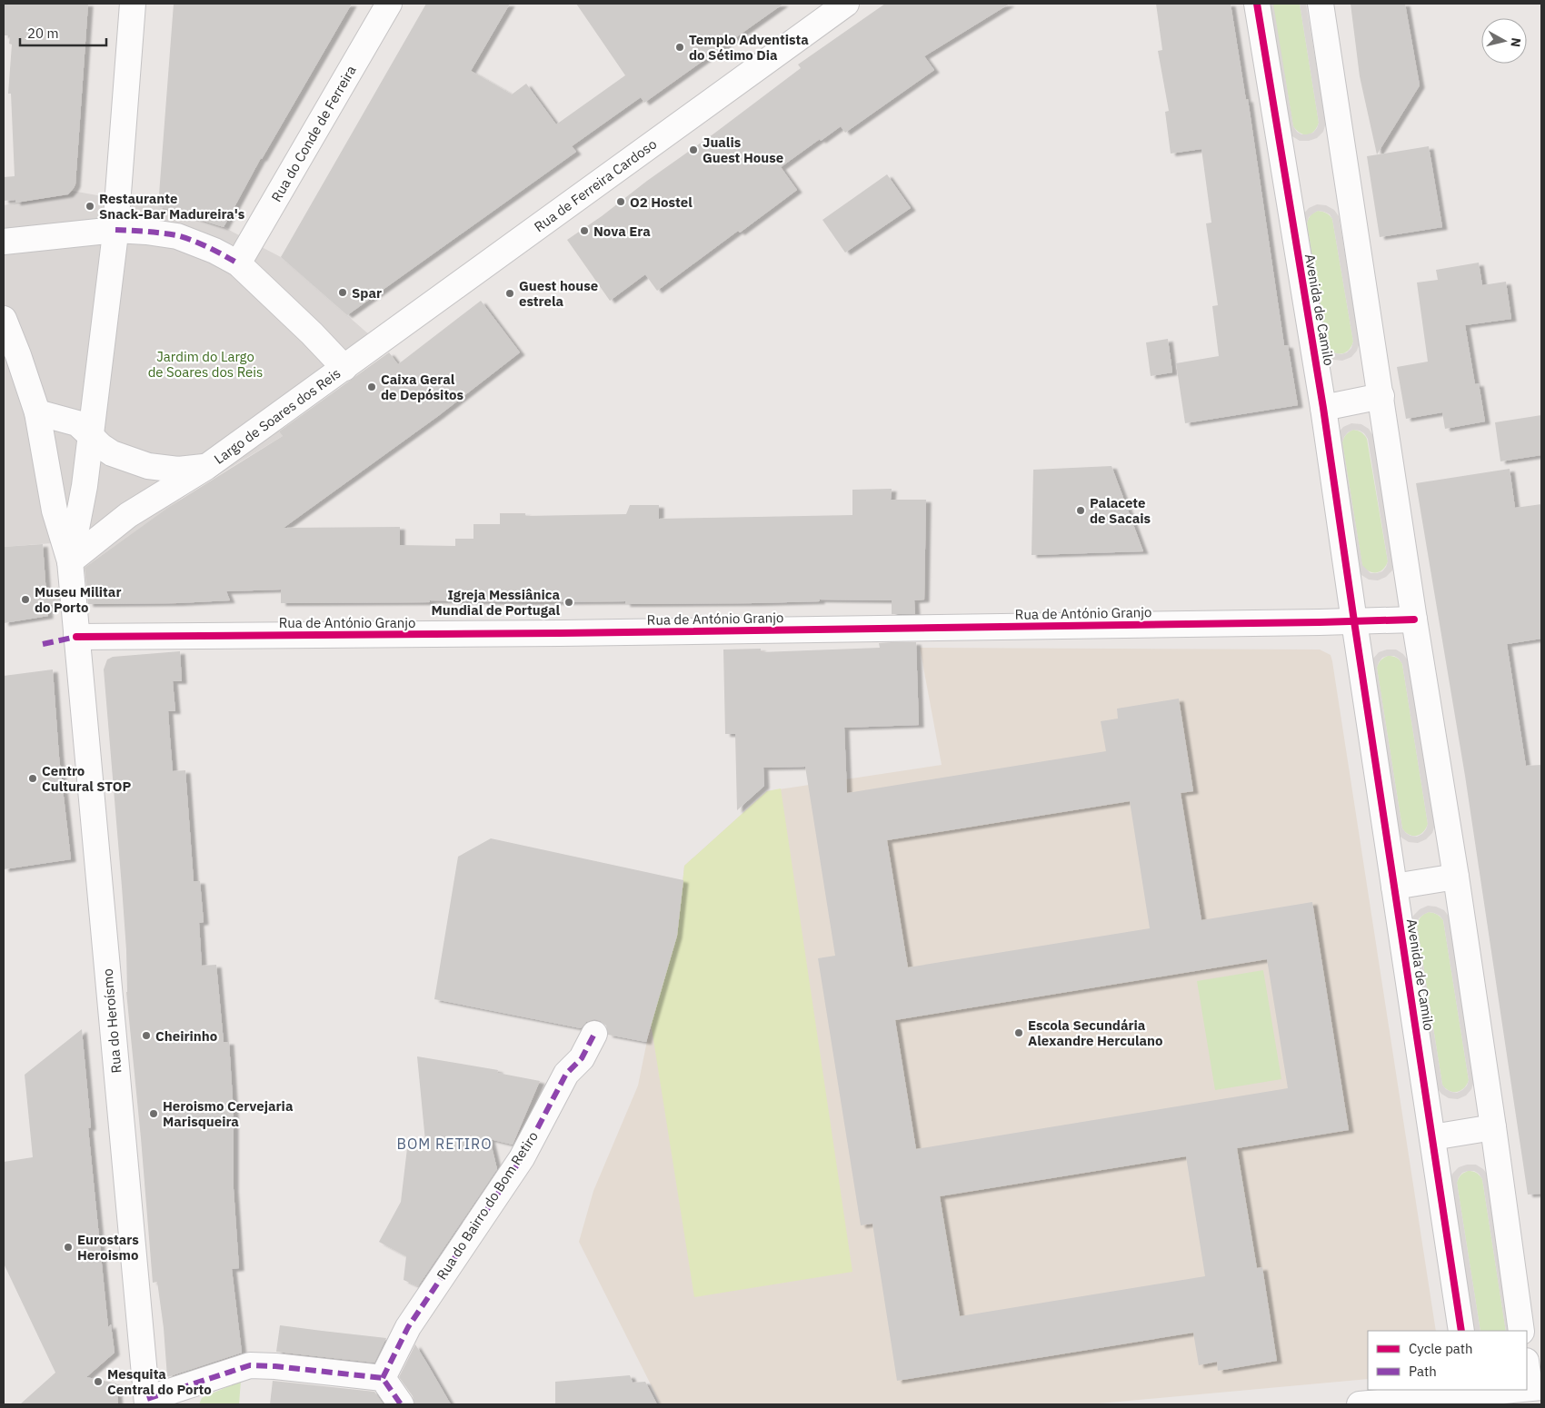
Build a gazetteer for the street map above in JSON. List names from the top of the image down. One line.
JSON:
{"streets":{"street":["Rua do Conde de Ferreira","Rua de Ferreira Cardoso","Avenida de Camilo","Largo de Soares dos Reis","Rua de António Granjo","Rua do Heroísmo","Rua do Bairro do Bom Retiro"]},"crossings":[["Rua do Conde de Ferreira","Largo de Soares dos Reis"],["Rua de Ferreira Cardoso","Largo de Soares dos Reis"],["Avenida de Camilo","Rua de António Granjo"],["Rua de António Granjo","Rua do Heroísmo"]],"districts":["BOM RETIRO"],"parks":["Jardim do Largo de Soares dos Reis"],"places":["Templo Adventista do Sétimo Dia","Jualis Guest House","O2 Hostel","Restaurante Snack-Bar Madureira's","Nova Era","Spar","Guest house estrela","Caixa Geral de Depósitos","Palacete de Sacais","Museu Militar do Porto","Igreja Messiânica Mundial de Portugal","Centro Cultural STOP","Escola Secundária Alexandre Herculano","Cheirinho","Heroismo Cervejaria Marisqueira","Eurostars Heroismo","Mesquita Central do Porto"],"legend":["Cycle path","Path"],"scale_bar":"20 m","north":"right"}
